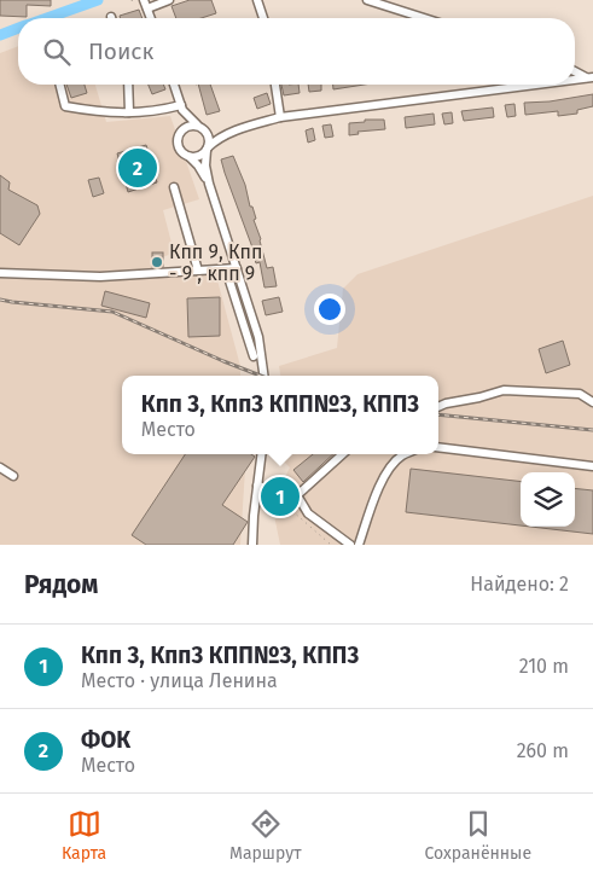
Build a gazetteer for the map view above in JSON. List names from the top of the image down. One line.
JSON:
{"places":["Кпп 9, Кпп - 9 , кпп 9"],"page":{"search":"Поиск","pins":["2","1"],"popup":["Кпп 3, Кпп3 КПП№3, КПП3","Место"],"heading":["Рядом","Найдено: 2"],"list":[{"mark":"1","name":"Кпп 3, Кпп3 КПП№3, КПП3","note":"Место · улица Ленина","value":"210 m"},{"mark":"2","name":"ФОК","note":"Место","value":"260 m"}],"nav":["Карта","Маршрут","Сохранённые"]}}
